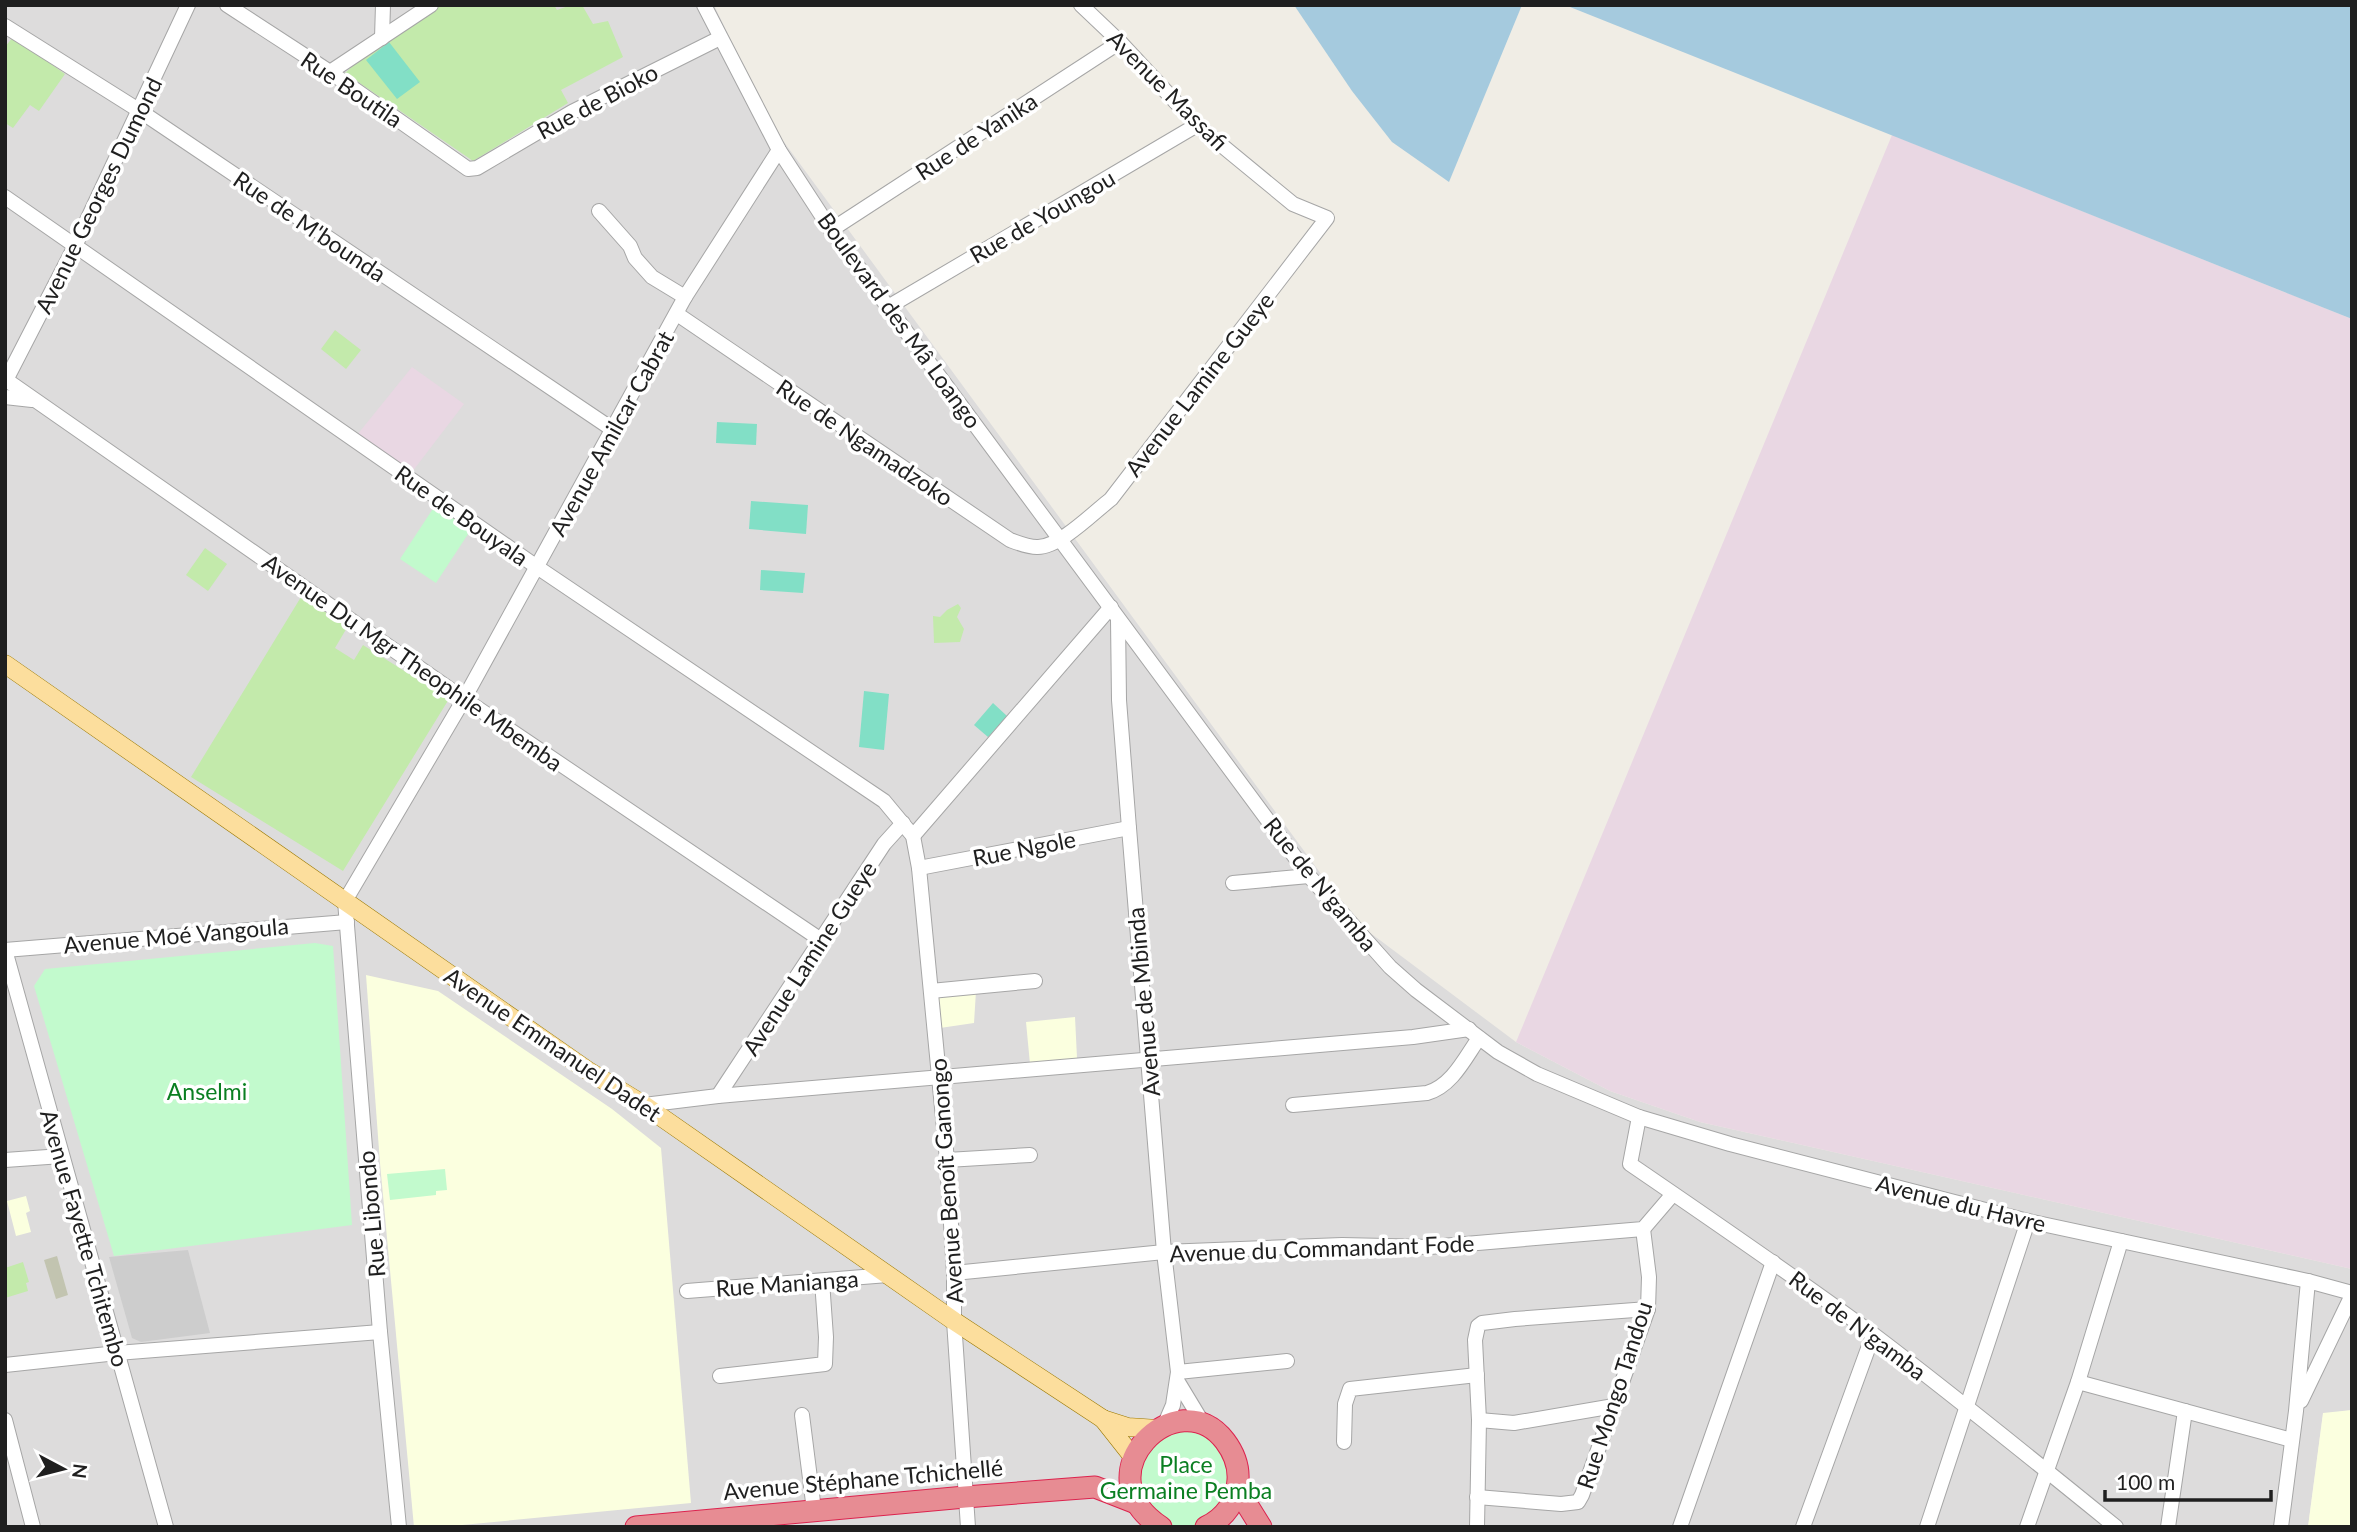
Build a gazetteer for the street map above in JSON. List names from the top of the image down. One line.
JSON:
{"streets":{"highway":["Avenue Stéphane Tchichellé"],"main road":["Avenue Emmanuel Dadet"],"street":["Rue Boutila","Avenue Massafi","Rue de Bioko","Rue de Yanika","Avenue Georges Dumond","Rue de Youngou","Rue de M'bounda","Boulevard des Mâ Loango","Avenue Lamine Gueye","Avenue Amilcar Cabrat","Rue de Ngamadzoko","Rue de Bouyala","Avenue Du Mgr Theophile Mbemba","Rue Ngole","Rue de N'gamba","Avenue Moé Vangoula","Avenue de Mbinda","Avenue Benoît Ganongo","Avenue du Havre","Rue Libondo","Avenue Fayette Tchitembo","Avenue du Commandant Fode","Rue Manianga","Rue Mongo Tandou"]},"crossings":[["Rue Boutila","Rue de Bioko"],["Avenue Massafi","Rue de Yanika"],["Avenue Massafi","Rue de Youngou"],["Avenue Massafi","Avenue Lamine Gueye"],["Rue de Bioko","Boulevard des Mâ Loango"],["Rue de Yanika","Boulevard des Mâ Loango"],["Avenue Georges Dumond","Rue de M'bounda"],["Avenue Georges Dumond","Rue de Bouyala"],["Avenue Georges Dumond","Avenue Du Mgr Theophile Mbemba"],["Rue de Youngou","Boulevard des Mâ Loango"],["Rue de M'bounda","Avenue Amilcar Cabrat"],["Boulevard des Mâ Loango","Avenue Lamine Gueye"],["Boulevard des Mâ Loango","Avenue Amilcar Cabrat"],["Boulevard des Mâ Loango","Rue de Ngamadzoko"],["Boulevard des Mâ Loango","Rue de N'gamba"],["Boulevard des Mâ Loango","Avenue de Mbinda"],["Avenue Lamine Gueye","Rue de Ngamadzoko"],["Avenue Lamine Gueye","Rue de Bouyala"],["Avenue Lamine Gueye","Avenue Du Mgr Theophile Mbemba"],["Avenue Amilcar Cabrat","Rue de Ngamadzoko"],["Avenue Amilcar Cabrat","Rue de Bouyala"],["Avenue Amilcar Cabrat","Avenue Du Mgr Theophile Mbemba"],["Avenue Amilcar Cabrat","Avenue Emmanuel Dadet"],["Avenue Amilcar Cabrat","Rue Libondo"],["Rue de Bouyala","Avenue Benoît Ganongo"],["Rue Ngole","Avenue de Mbinda"],["Rue Ngole","Avenue Benoît Ganongo"],["Rue de N'gamba","Avenue de Mbinda"],["Rue de N'gamba","Avenue du Havre"],["Avenue Moé Vangoula","Rue Libondo"],["Avenue Moé Vangoula","Avenue Fayette Tchitembo"],["Avenue de Mbinda","Avenue Emmanuel Dadet"],["Avenue de Mbinda","Avenue du Commandant Fode"],["Avenue Emmanuel Dadet","Avenue Benoît Ganongo"],["Avenue Emmanuel Dadet","Rue Libondo"],["Avenue Emmanuel Dadet","Rue Manianga"],["Avenue Emmanuel Dadet","Avenue Stéphane Tchichellé"],["Avenue Benoît Ganongo","Avenue du Commandant Fode"],["Avenue Benoît Ganongo","Avenue Stéphane Tchichellé"],["Avenue du Commandant Fode","Rue Mongo Tandou"]],"parks":["Anselmi","Place Germaine Pemba"],"scale_bar":"100 m","north":"right"}
